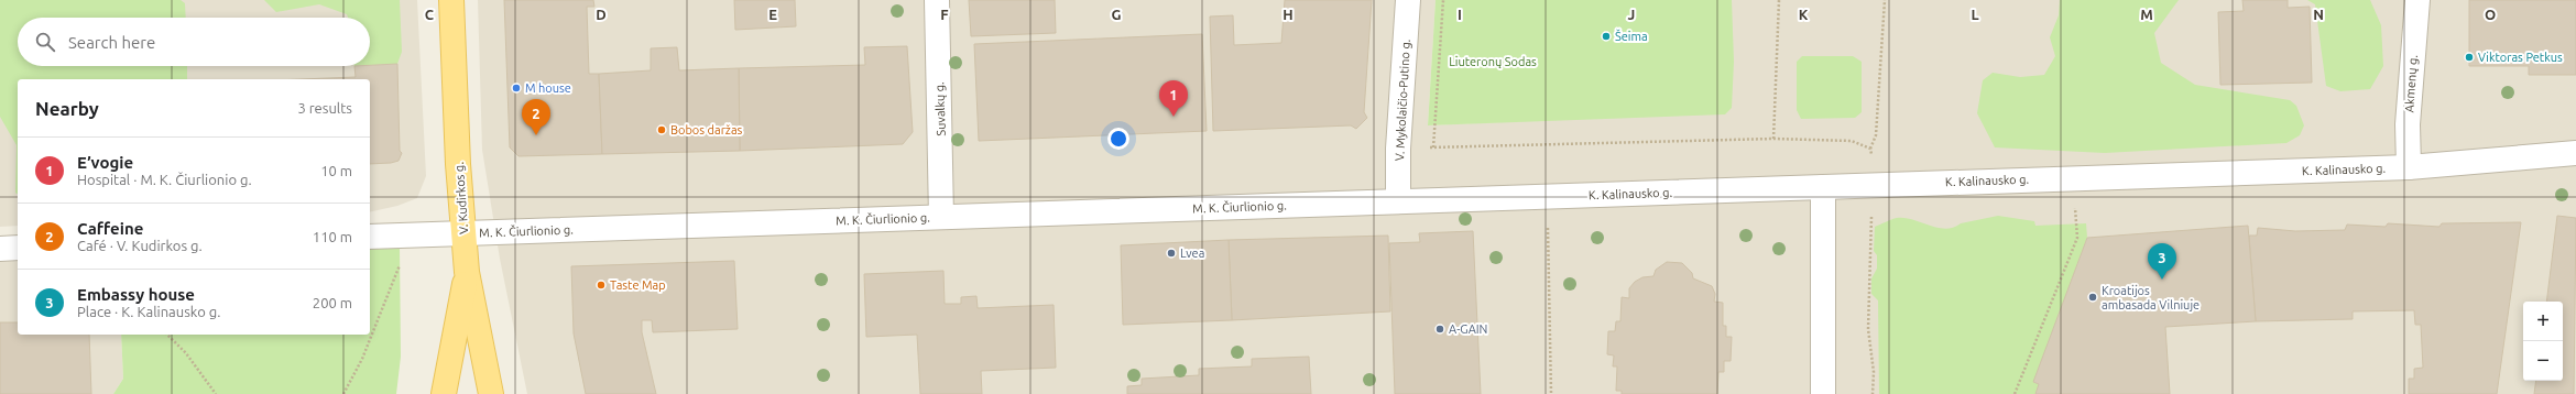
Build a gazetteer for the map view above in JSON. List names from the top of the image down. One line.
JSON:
{"streets":{"main road":["V. Kudirkos g."],"street":["Akmenų g.","V. Mykolaičio-Putino g.","Suvalkų g.","K. Kalinausko g.","M. K. Čiurlionio g."]},"crossings":[["Akmenų g.","K. Kalinausko g."],["V. Mykolaičio-Putino g.","K. Kalinausko g."],["V. Mykolaičio-Putino g.","M. K. Čiurlionio g."],["Suvalkų g.","M. K. Čiurlionio g."],["K. Kalinausko g.","M. K. Čiurlionio g."],["V. Kudirkos g.","M. K. Čiurlionio g."]],"parks":["Liuteronų Sodas"],"places":["Šeima","Viktoras Petkus","M house","Bobos daržas","Lvea","Taste Map","Kroatijos ambasada Vilniuje","A-GAIN"],"page":{"search":"Search here","heading":["Nearby","3 results"],"pins":["1","2","3"],"list":[{"mark":"1","name":"E’vogie","note":"Hospital · M. K. Čiurlionio g.","value":"10 m"},{"mark":"2","name":"Caffeine","note":"Café · V. Kudirkos g.","value":"110 m"},{"mark":"3","name":"Embassy house","note":"Place · K. Kalinausko g.","value":"200 m"}],"map_buttons":["+","−"]},"grid":{"columns":["C","D","E","F","G","H","I","J","K","L","M","N","O"]}}
